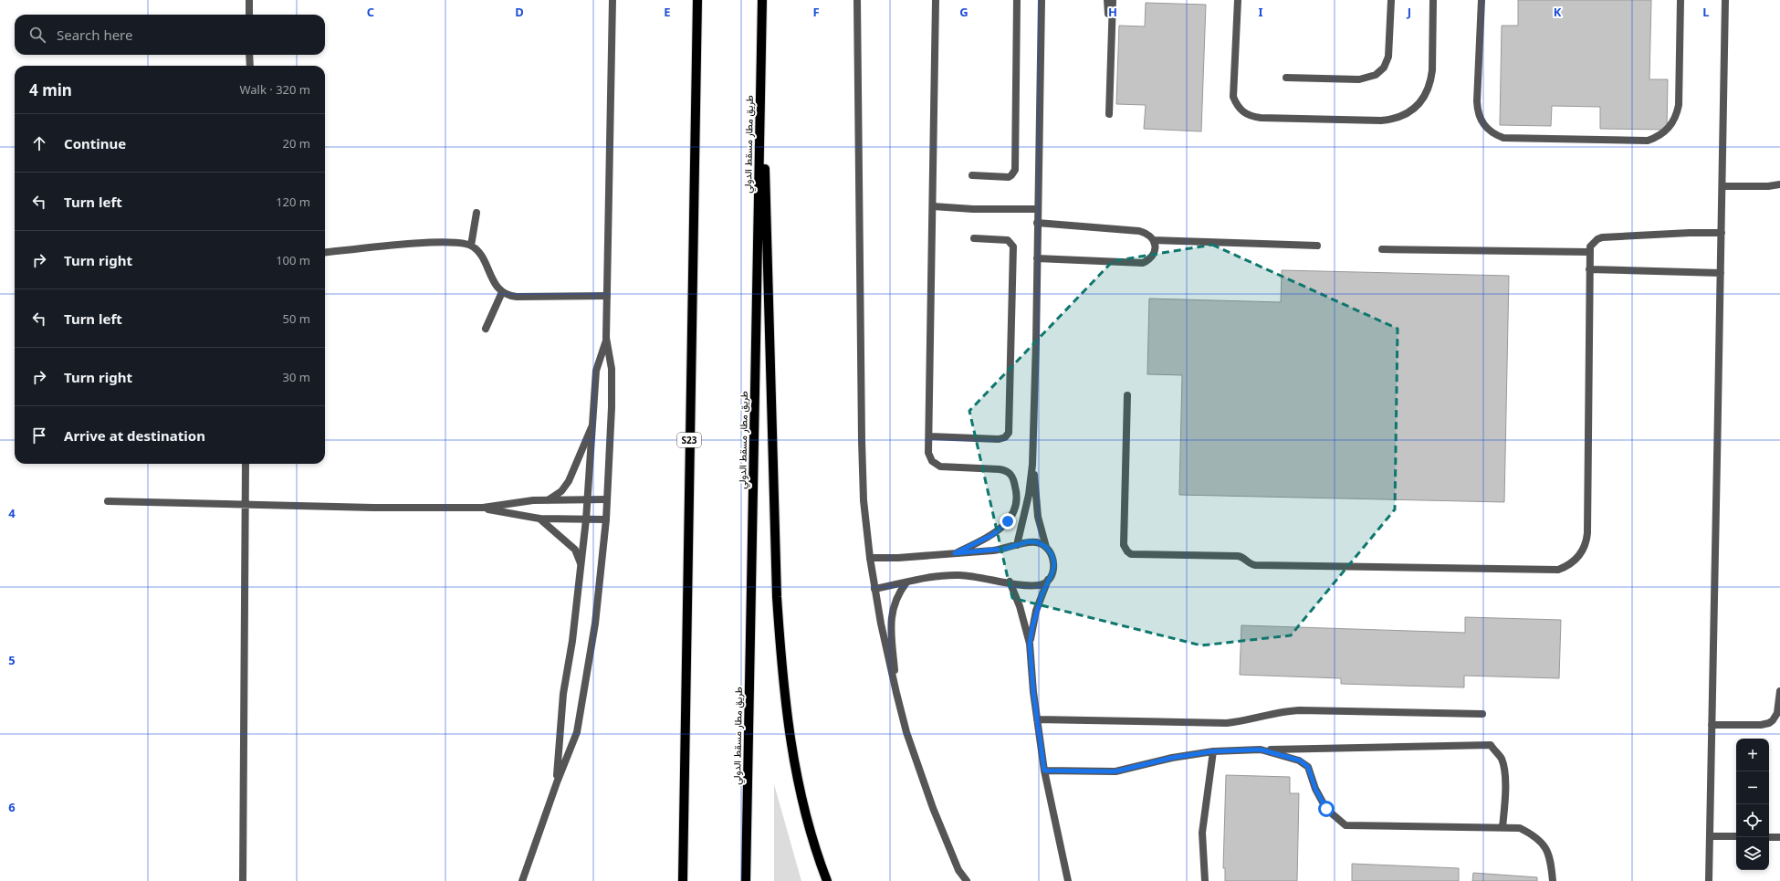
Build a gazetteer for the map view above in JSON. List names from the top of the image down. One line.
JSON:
{"streets":{"main road":["طريق مطار مسقط الدولي","S23"]},"page":{"search":"Search here","heading":["4 min","Walk · 320 m"],"list":[["Continue","20 m"],["Turn left","120 m"],["Turn right","100 m"],["Turn left","50 m"],["Turn right","30 m"],"Arrive at destination"],"map_buttons":["+","−"]},"grid":{"columns":["C","D","E","F","G","H","I","J","K","L"],"rows":["4","5","6"]}}
